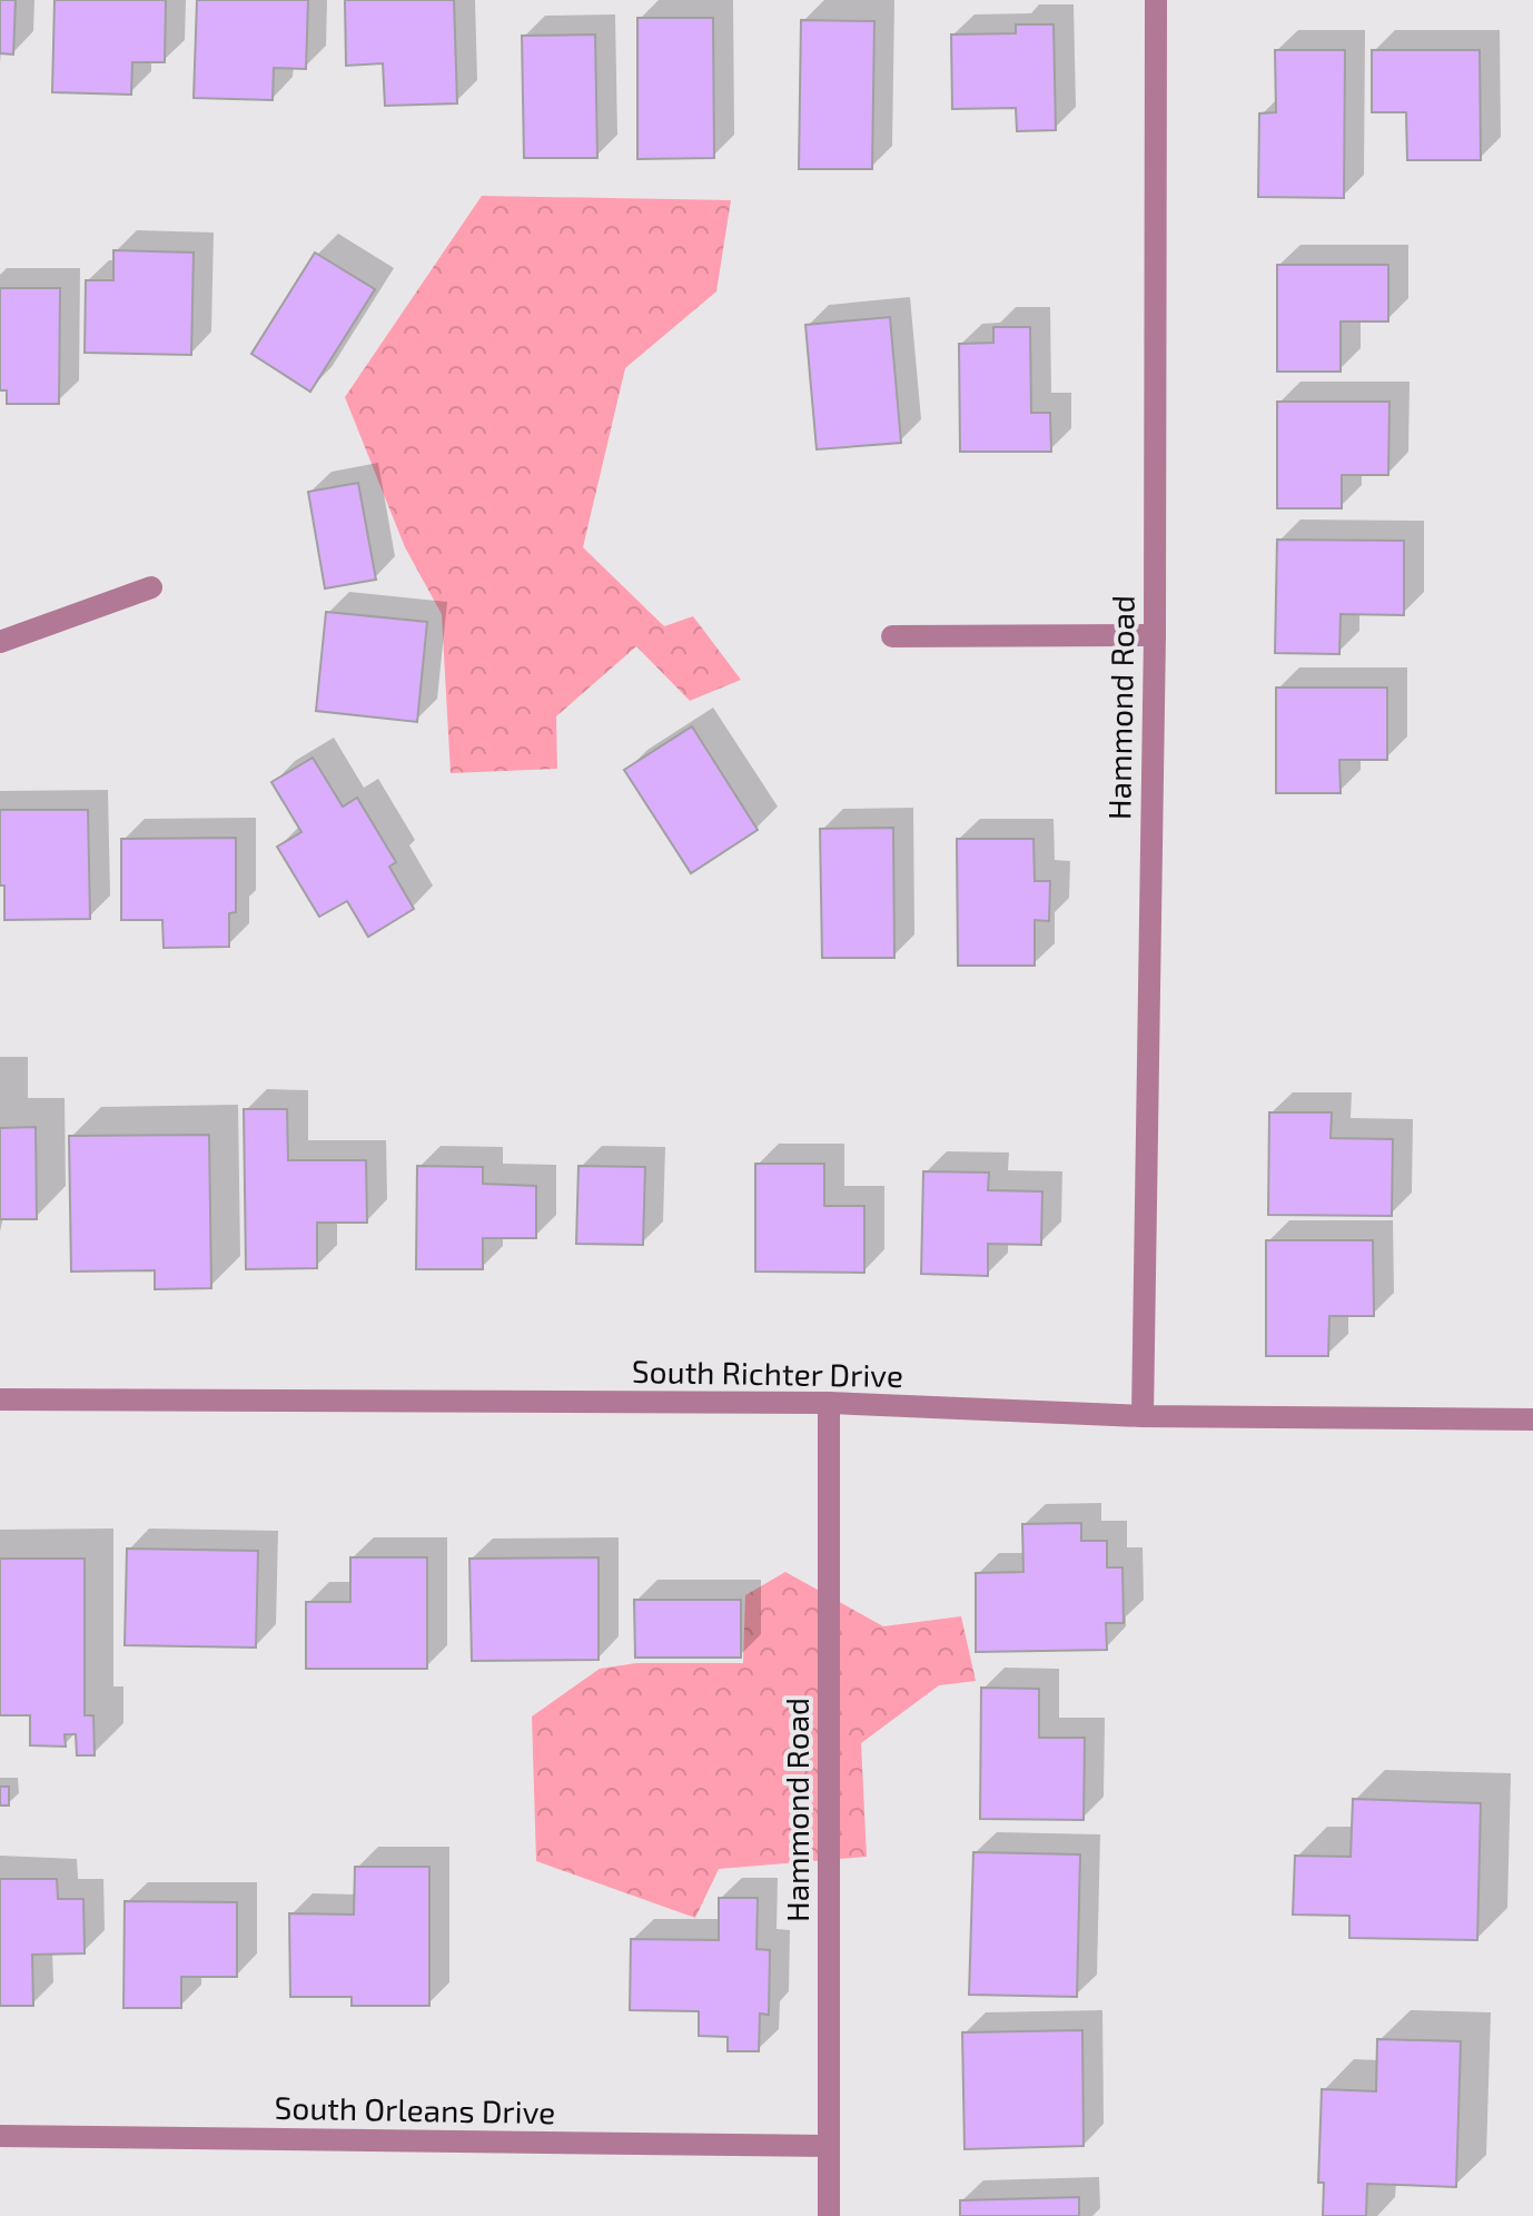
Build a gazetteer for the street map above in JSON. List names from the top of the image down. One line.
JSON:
{"streets":{"street":["Hammond Road","South Richter Drive","South Orleans Drive"]},"crossings":[["Hammond Road","South Richter Drive"],["Hammond Road","South Orleans Drive"]]}
